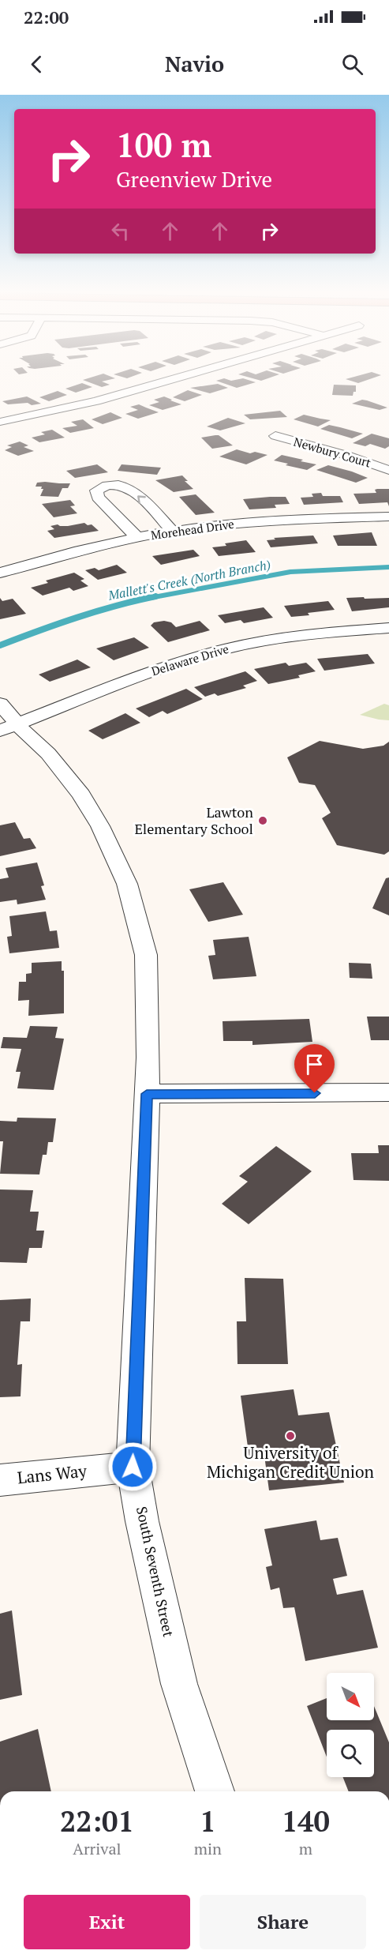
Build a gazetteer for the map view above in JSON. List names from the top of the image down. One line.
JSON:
{"streets":{"street":["Newbury Court","Morehead Drive","Delaware Drive","Lans Way","South Seventh Street"]},"crossings":[["Delaware Drive","South Seventh Street"],["Lans Way","South Seventh Street"]],"water":["Mallett's Creek (North Branch)"],"places":["Lawton Elementary School","University of Michigan Credit Union"],"north":"bottom right","page":{"status":"22:00","header":"Navio","turn":["100 m","Greenview Drive"],"eta":["22:01","Arrival","1","min","140","m"],"buttons":["Exit","Share"]}}
